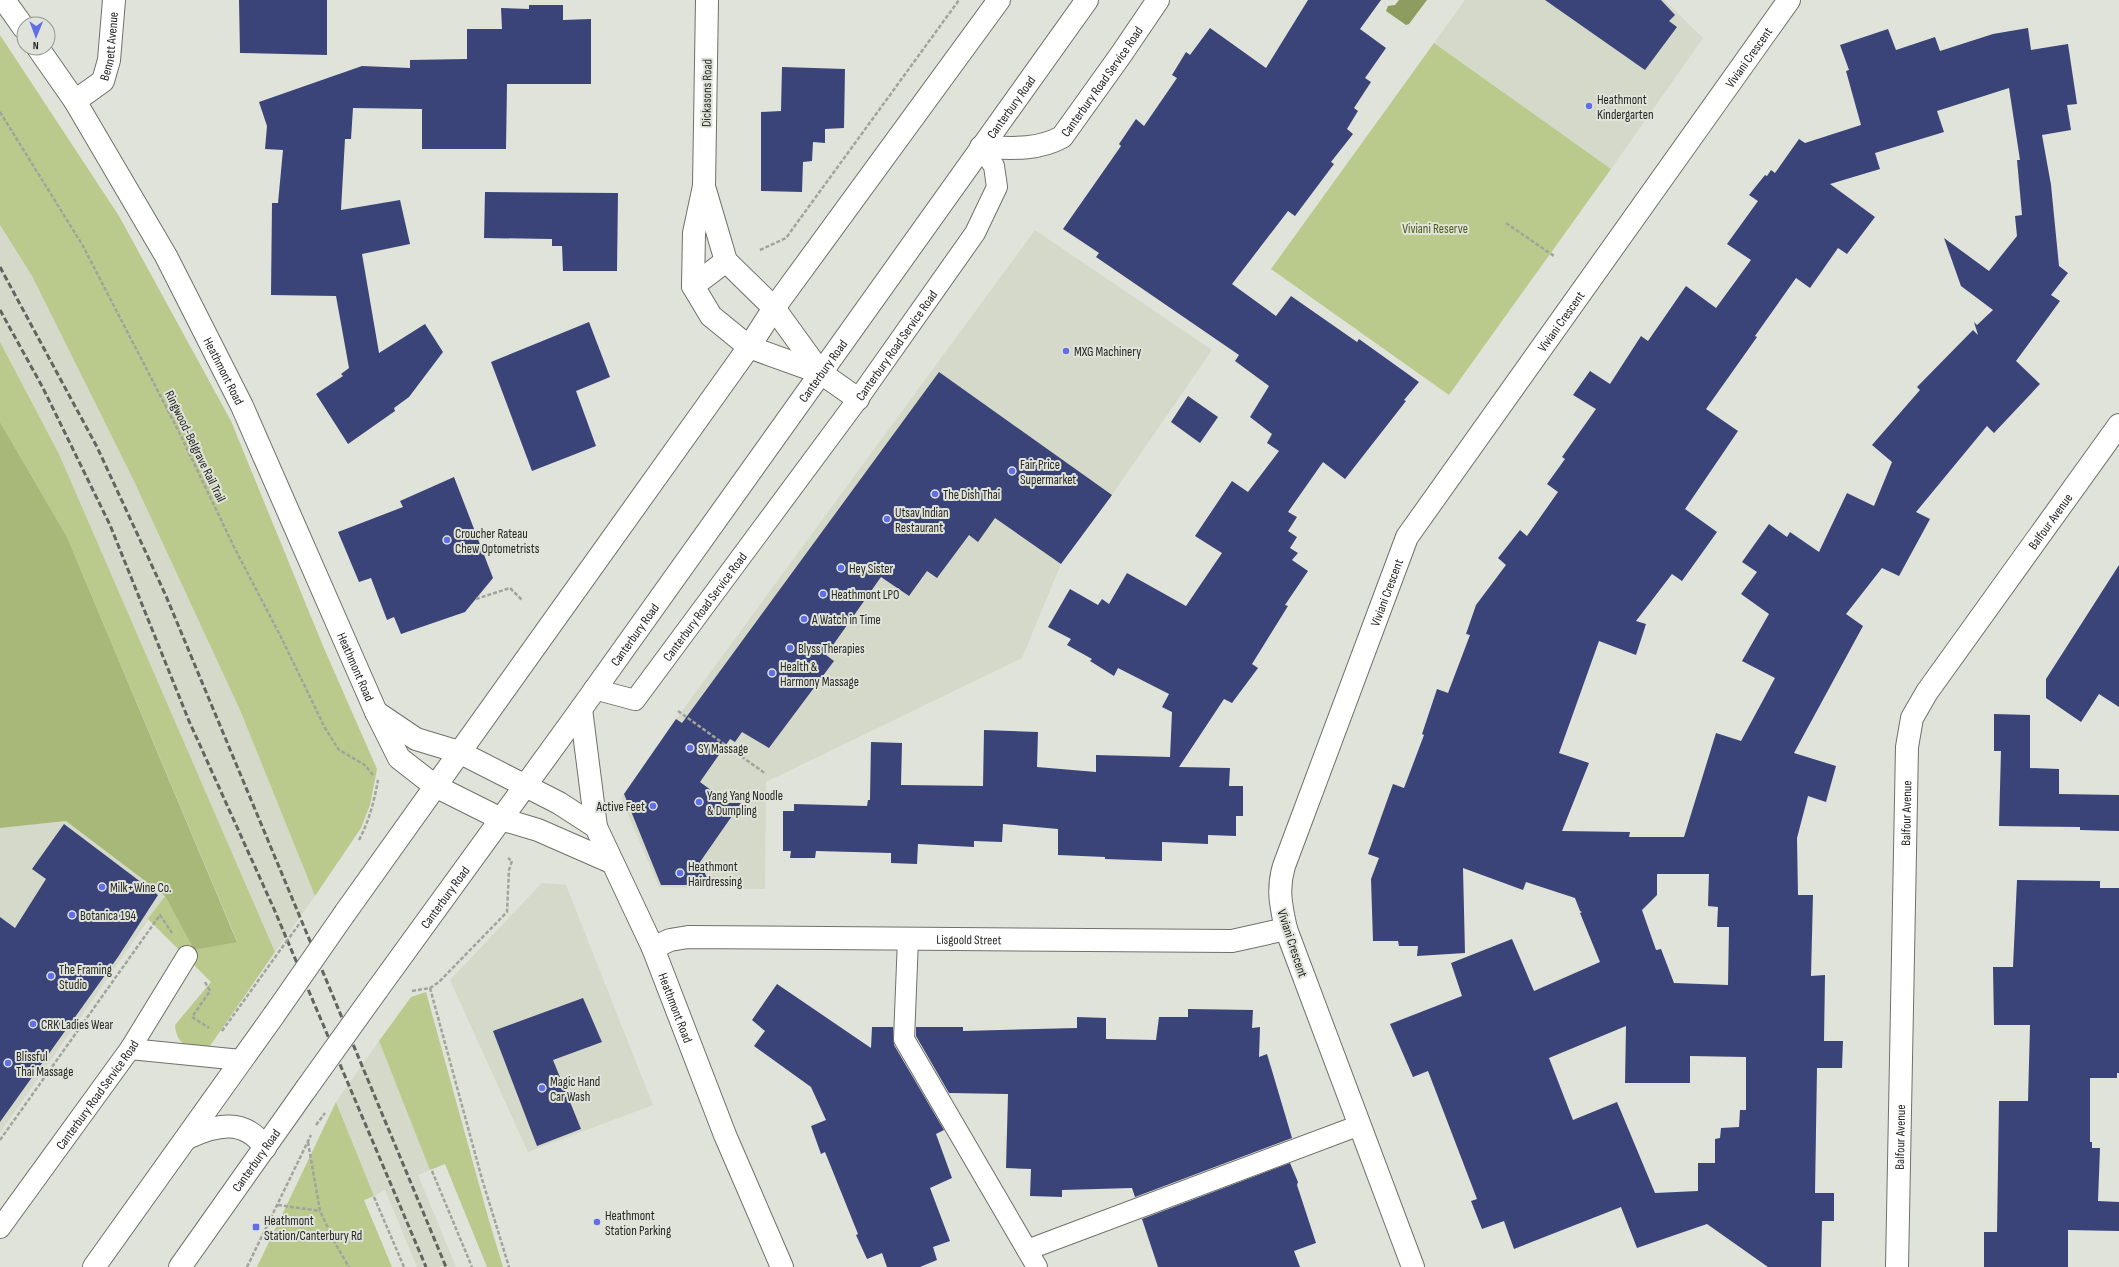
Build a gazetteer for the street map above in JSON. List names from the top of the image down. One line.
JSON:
{"streets":{"street":["Bennett Avenue","Viviani Crescent","Canterbury Road Service Road","Dickasons Road","Canterbury Road","Heathmont Road","Balfour Avenue","Lisgoold Street"],"path":["Ringwood-Belgrave Rail Trail"]},"crossings":[["Bennett Avenue","Heathmont Road"],["Viviani Crescent","Lisgoold Street"],["Canterbury Road Service Road","Canterbury Road"],["Dickasons Road","Canterbury Road"],["Canterbury Road","Heathmont Road"],["Heathmont Road","Lisgoold Street"]],"parks":["Viviani Reserve"],"places":{"other":["Heathmont Kindergarten","MXG Machinery","Fair Price Supermarket","The Dish Thai","Utsav Indian Restaurant","Croucher Rateau Chew Optometrists","Hey Sister","Heathmont LPO","A Watch in Time","Blyss Therapies","Health & Harmony Massage","SY Massage","Yang Yang Noodle & Dumpling","Active Feet","Heathmont Hairdressing","Milk+Wine Co.","Botanica 194","The Framing Studio","CRK Ladies Wear","Blissful Thai Massage","Magic Hand Car Wash","Heathmont Station Parking"],"transit":["Heathmont Station/Canterbury Rd"]},"north":"bottom"}
